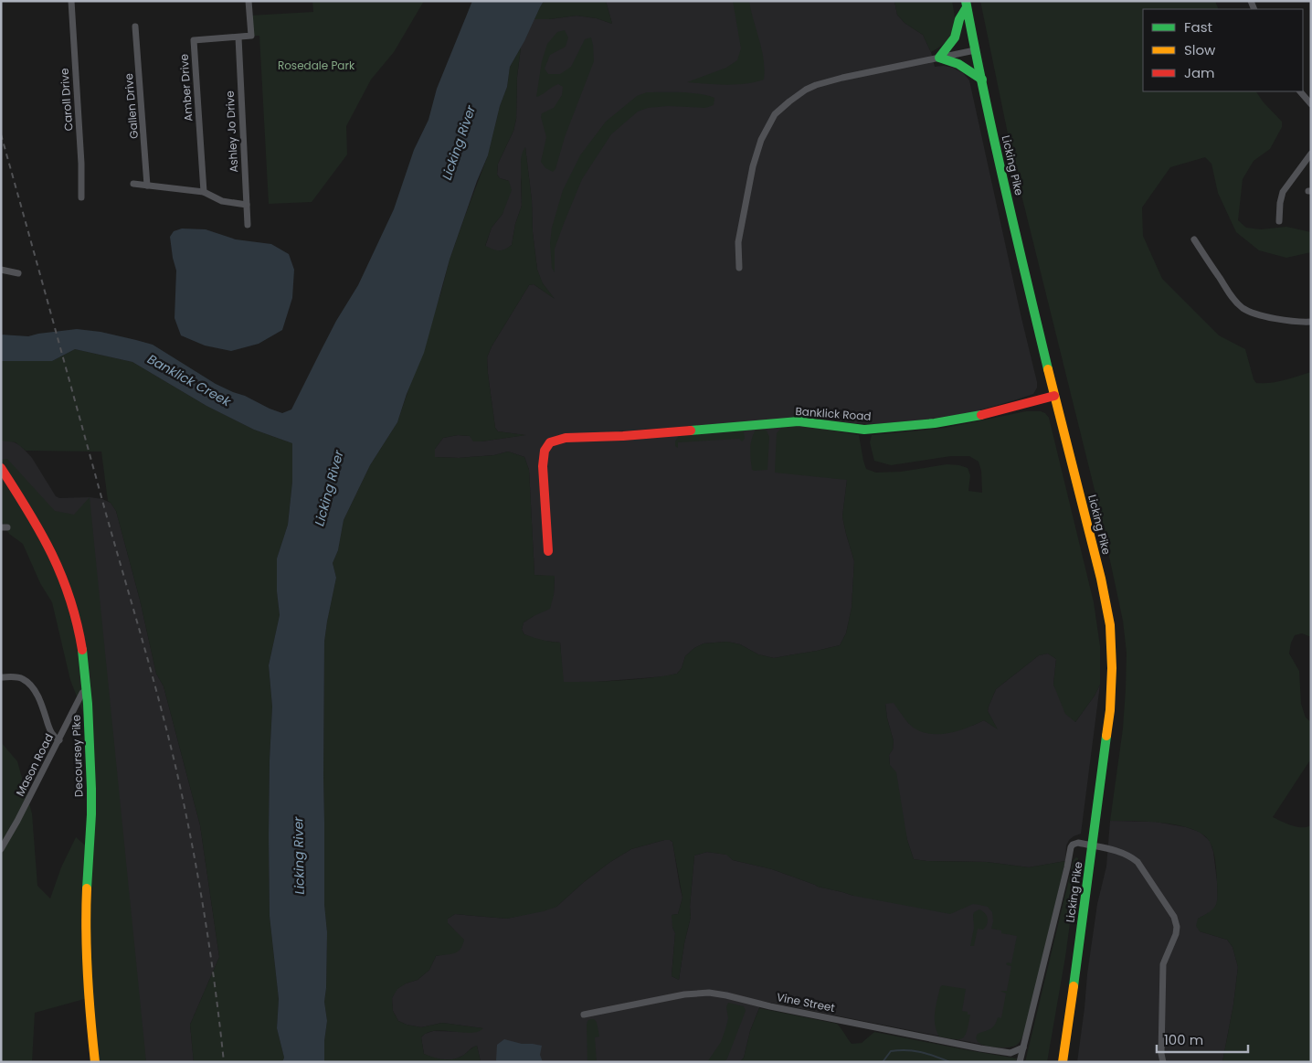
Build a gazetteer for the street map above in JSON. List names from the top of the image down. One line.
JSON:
{"streets":{"main road":["Licking Pike","Banklick Road","Decoursey Pike"],"street":["Amber Drive","Caroll Drive","Gallen Drive","Ashley Jo Drive","Mason Road","Vine Street"]},"crossings":[["Amber Drive","Ashley Jo Drive"],["Licking Pike","Banklick Road"],["Decoursey Pike","Mason Road"]],"water":["Licking River","Banklick Creek"],"parks":["Rosedale Park"],"legend":["Fast","Slow","Jam"],"scale_bar":"100 m"}
